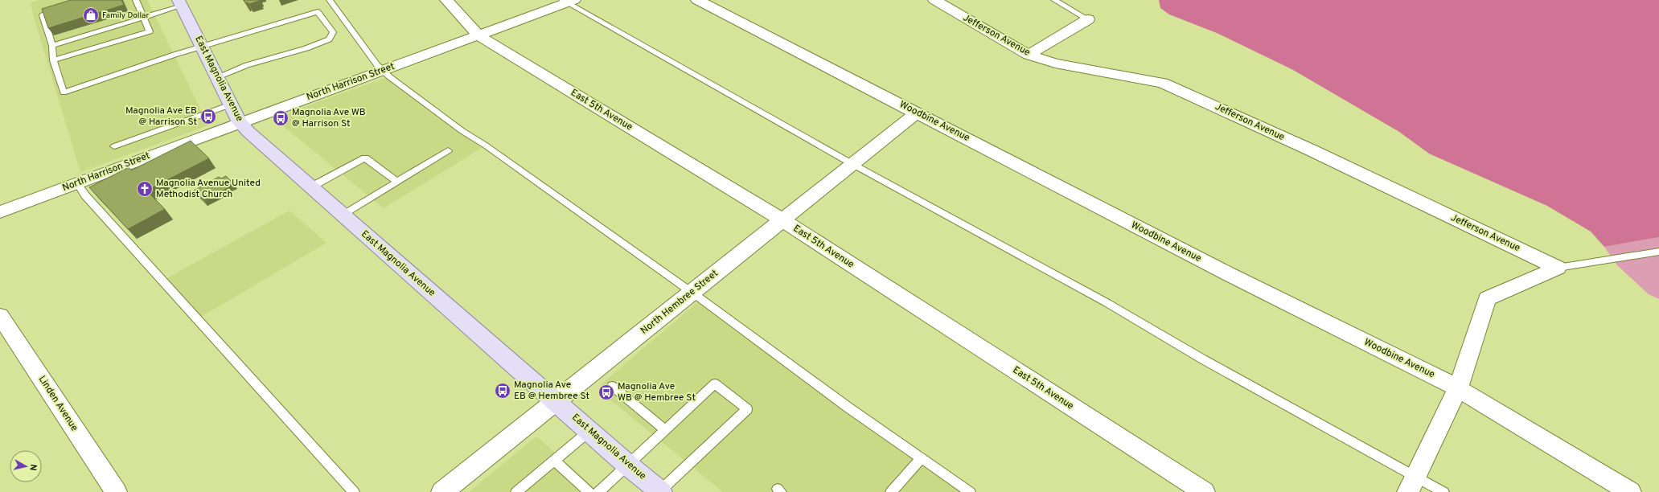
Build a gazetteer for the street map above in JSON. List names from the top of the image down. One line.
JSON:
{"streets":{"main road":["East Magnolia Avenue"],"street":["Jefferson Avenue","North Harrison Street","East 5th Avenue","Woodbine Avenue","North Hembree Street","Linden Avenue"]},"crossings":[["East Magnolia Avenue","North Harrison Street"],["East Magnolia Avenue","North Hembree Street"],["North Harrison Street","East 5th Avenue"],["East 5th Avenue","North Hembree Street"],["Woodbine Avenue","North Hembree Street"]],"places":{"shop":["Family Dollar"],"bus stop":["Magnolia Ave EB @ Harrison St","Magnolia Ave WB @ Harrison St","Magnolia Ave EB @ Hembree St","Magnolia Ave WB @ Hembree St"],"church":["Magnolia Avenue United Methodist Church"]},"north":"right"}
